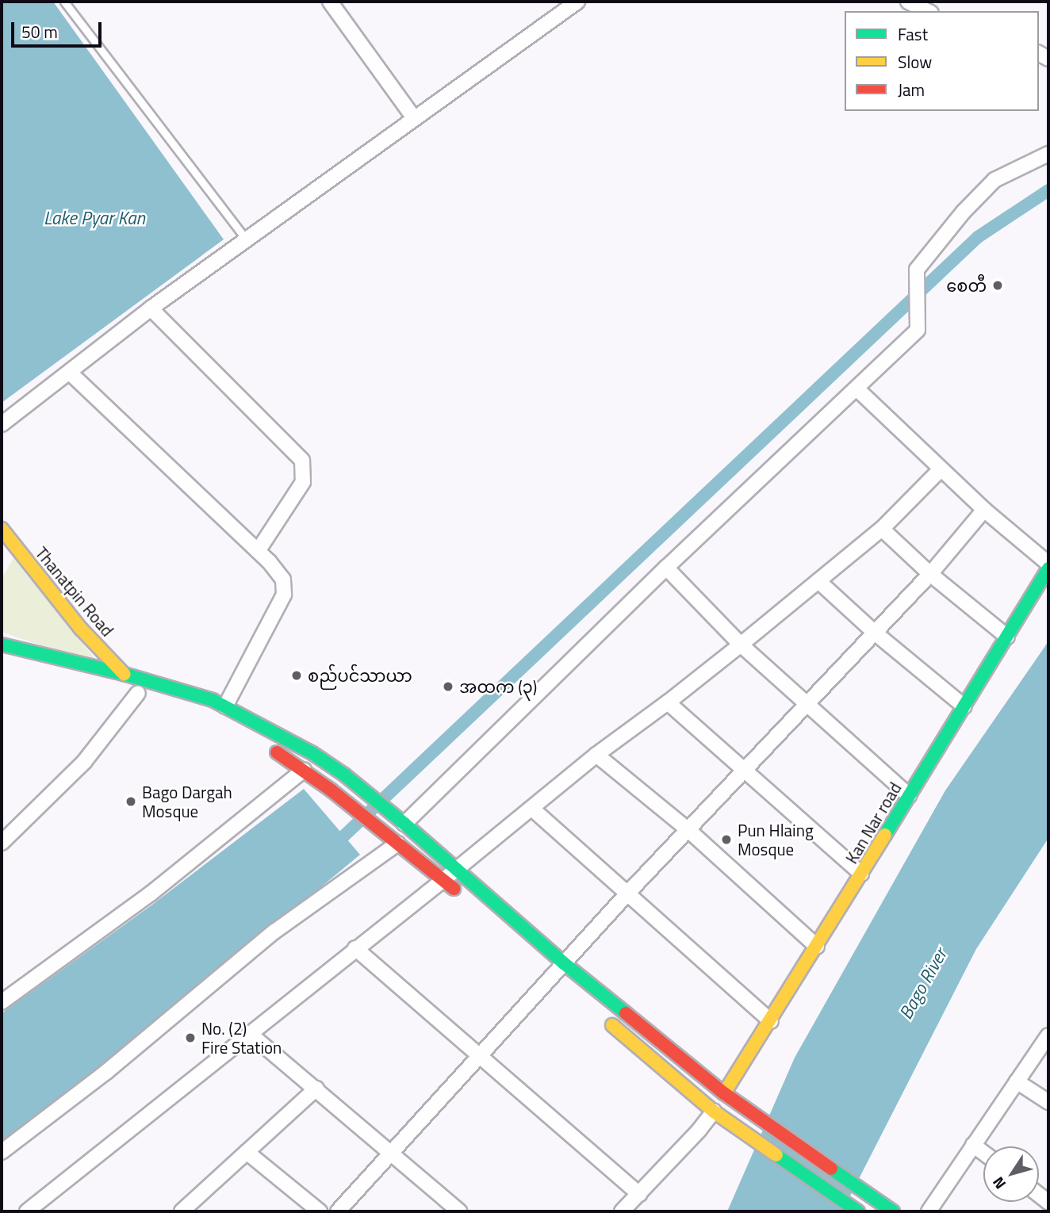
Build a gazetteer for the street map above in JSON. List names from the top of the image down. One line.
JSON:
{"streets":{"main road":["Thanatpin Road","Kan Nar road"]},"water":["Lake Pyar Kan","Bago River"],"places":["စေတီ","စည်ပင်သာယာ","အထက (၃)","Bago Dargah Mosque","Pun Hlaing Mosque","No. (2) Fire Station"],"legend":["Fast","Slow","Jam"],"scale_bar":"50 m","north":"bottom left"}
